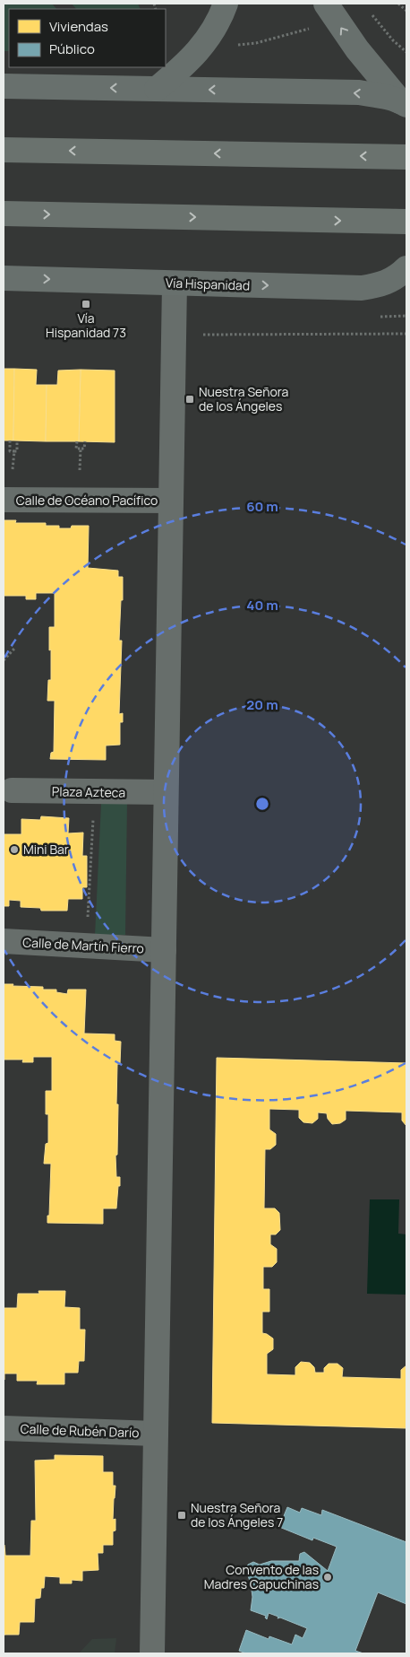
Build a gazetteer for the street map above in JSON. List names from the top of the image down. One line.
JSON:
{"streets":{"main road":["Vía Hispanidad"],"street":["Calle de Océano Pacífico","Plaza Azteca","Calle de Martín Fierro","Calle de Rubén Darío"]},"places":{"transit":["Vía Hispanidad 73","Nuestra Señora de los Ángeles","Nuestra Señora de los Ángeles 7"],"other":["Mini Bar","Convento de las Madres Capuchinas"]},"legend":["Viviendas","Público"],"rings":["60 m","40 m","20 m"]}
